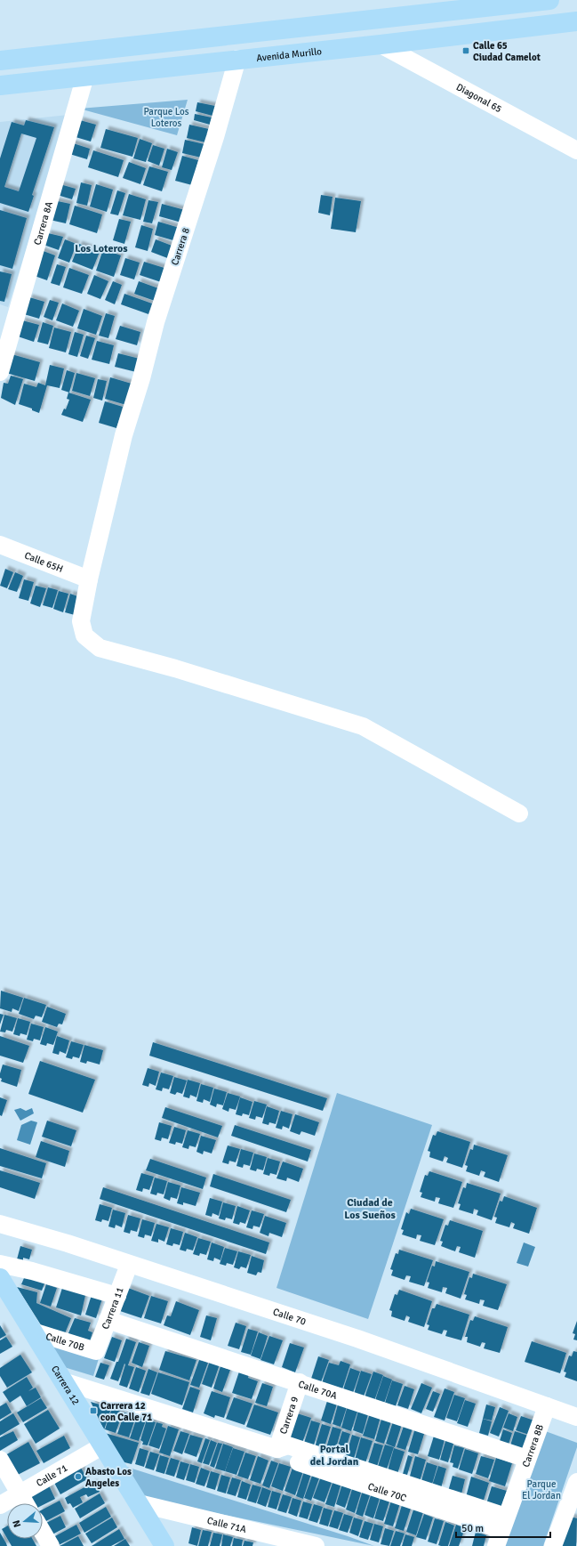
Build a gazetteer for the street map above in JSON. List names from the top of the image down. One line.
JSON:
{"streets":{"main road":["Avenida Murillo","Carrera 12"],"street":["Diagonal 65","Carrera 8A","Carrera 8","Calle 65H","Carrera 11","Calle 70","Calle 70B","Calle 70A","Carrera 9","Carrera 8B","Calle 71","Calle 70C","Calle 71A"]},"crossings":[["Avenida Murillo","Diagonal 65"],["Avenida Murillo","Carrera 8A"],["Avenida Murillo","Carrera 8"],["Carrera 8","Calle 65H"],["Carrera 11","Calle 70"],["Carrera 11","Calle 70B"],["Carrera 11","Calle 70A"],["Calle 70","Carrera 8B"],["Calle 70B","Carrera 12"],["Carrera 12","Calle 71"],["Carrera 12","Calle 70C"],["Carrera 12","Calle 71A"],["Calle 70A","Carrera 9"],["Calle 70A","Carrera 8B"],["Carrera 9","Calle 70C"],["Carrera 8B","Calle 70C"]],"districts":["Los Loteros","Ciudad de Los Sueños","Portal del Jordan"],"parks":["Parque Los Loteros","Parque El Jordan"],"places":{"transit":["Calle 65 Ciudad Camelot","Carrera 12 con Calle 71"],"other":["Abasto Los Angeles"]},"scale_bar":"50 m","north":"left"}
